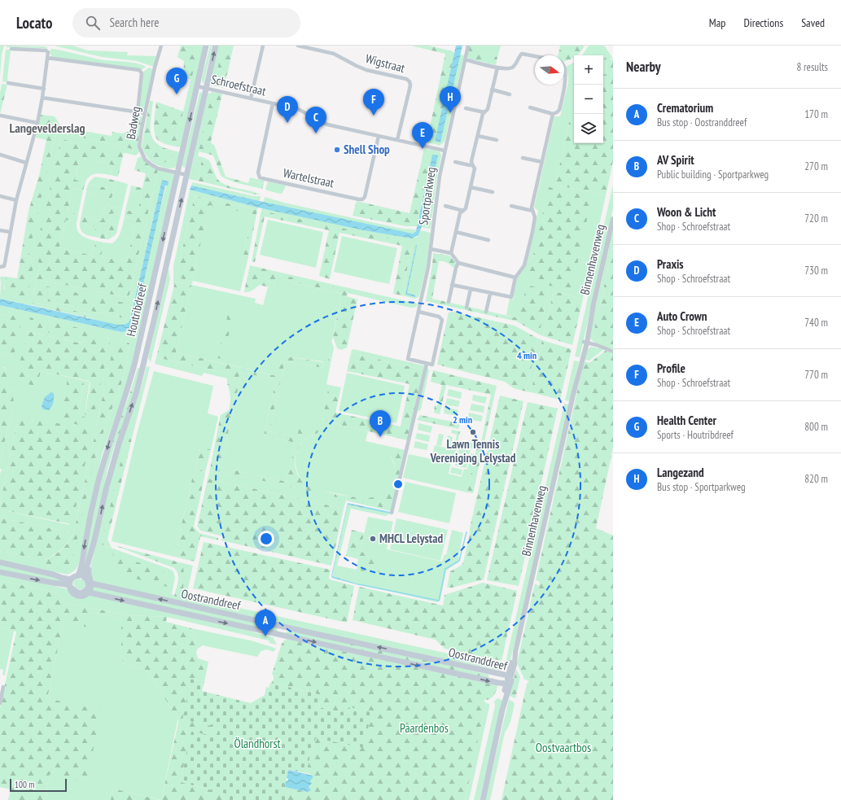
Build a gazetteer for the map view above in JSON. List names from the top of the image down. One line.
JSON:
{"streets":{"main road":["Binnenhavenweg","Houtribdreef","Oostranddreef"],"street":["Wigstraat","Schroefstraat","Badweg","Wartelstraat","Sportparkweg"]},"crossings":[["Wigstraat","Schroefstraat"],["Schroefstraat","Wartelstraat"],["Schroefstraat","Sportparkweg"],["Schroefstraat","Houtribdreef"],["Badweg","Houtribdreef"],["Binnenhavenweg","Oostranddreef"],["Houtribdreef","Oostranddreef"]],"districts":["Langevelderslag"],"parks":["Paardenbos","Ölandhorst","Oostvaartbos"],"places":["Shell Shop","Lawn Tennis Vereniging Lelystad","MHCL Lelystad"],"scale_bar":"100 m","north":"right","page":{"header":"Locato","search":"Search here","nav":["Map","Directions","Saved"],"heading":["Nearby","8 results"],"map_buttons":["+","−"],"pins":["G","H","F","D","C","E","B","A"],"list":[{"mark":"A","name":"Crematorium","note":"Bus stop · Oostranddreef","value":"170 m"},{"mark":"B","name":"AV Spirit","note":"Public building · Sportparkweg","value":"270 m"},{"mark":"C","name":"Woon & Licht","note":"Shop · Schroefstraat","value":"720 m"},{"mark":"D","name":"Praxis","note":"Shop · Schroefstraat","value":"730 m"},{"mark":"E","name":"Auto Crown","note":"Shop · Schroefstraat","value":"740 m"},{"mark":"F","name":"Profile","note":"Shop · Schroefstraat","value":"770 m"},{"mark":"G","name":"Health Center","note":"Sports · Houtribdreef","value":"800 m"},{"mark":"H","name":"Langezand","note":"Bus stop · Sportparkweg","value":"820 m"}],"scale":"100 m"},"rings":["4 min","2 min"]}
